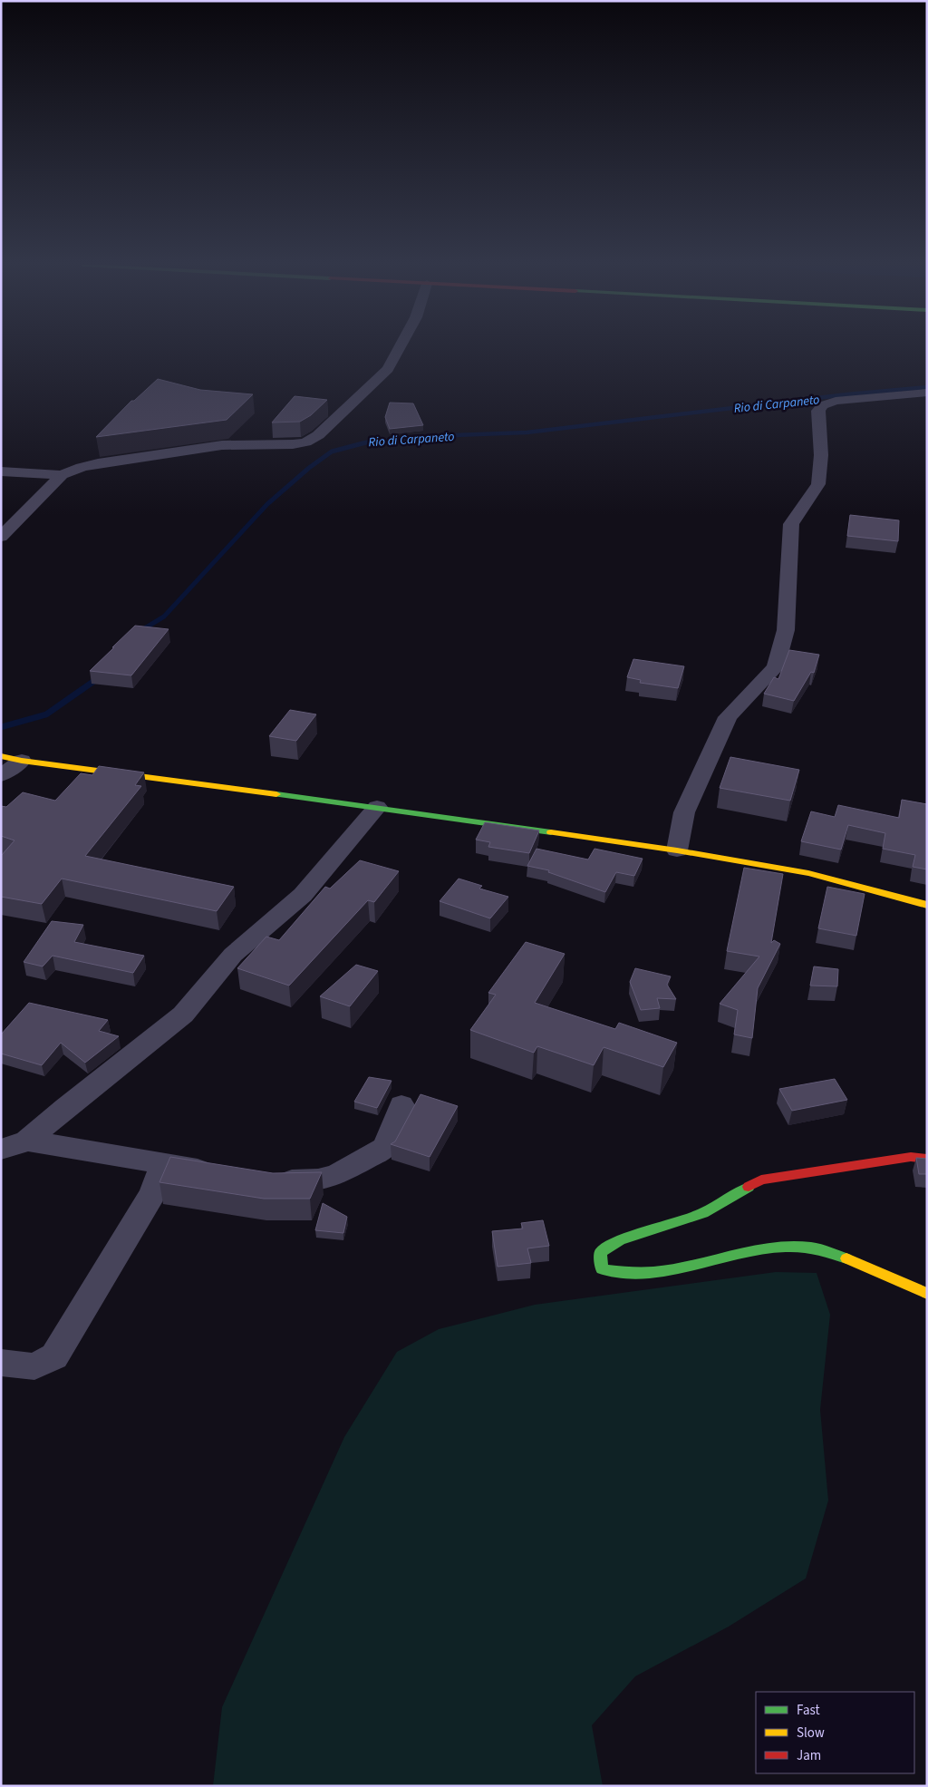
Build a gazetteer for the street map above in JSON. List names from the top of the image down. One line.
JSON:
{"water":["Rio di Carpaneto"],"legend":["Fast","Slow","Jam"]}
